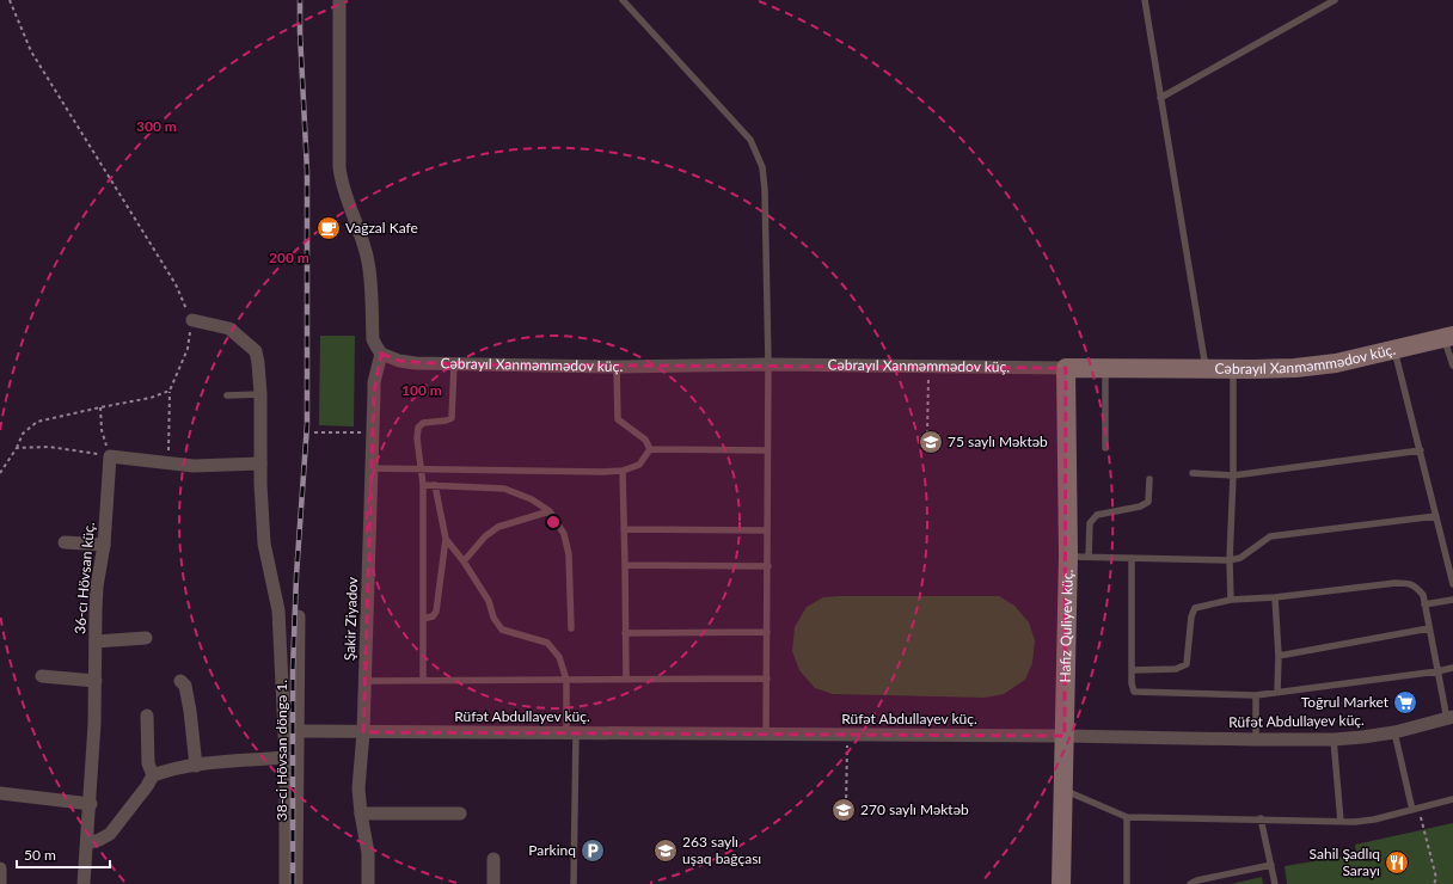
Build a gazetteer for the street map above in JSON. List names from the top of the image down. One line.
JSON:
{"streets":{"street":["Cəbrayıl Xanməmmədov küç.","36-cı Hövsan küç.","Şakir Ziyadov","Hafiz Quliyev küç.","Rüfət Abdullayev küç.","38-ci Hövsan döngə 1."]},"crossings":[["Cəbrayıl Xanməmmədov küç.","Şakir Ziyadov"],["Cəbrayıl Xanməmmədov küç.","Hafiz Quliyev küç."],["Şakir Ziyadov","Rüfət Abdullayev küç."],["Hafiz Quliyev küç.","Rüfət Abdullayev küç."],["Rüfət Abdullayev küç.","38-ci Hövsan döngə 1."]],"places":{"cafe":["Vağzal Kafe"],"school or university":["75 saylı Məktəb","270 saylı Məktəb","263 saylı uşaq bağçası"],"supermarket":["Toğrul Market"],"parking":["Parkinq"],"restaurant":["Sahil Şadlıq Sarayı"]},"scale_bar":"50 m","rings":["300 m","200 m","100 m"]}
